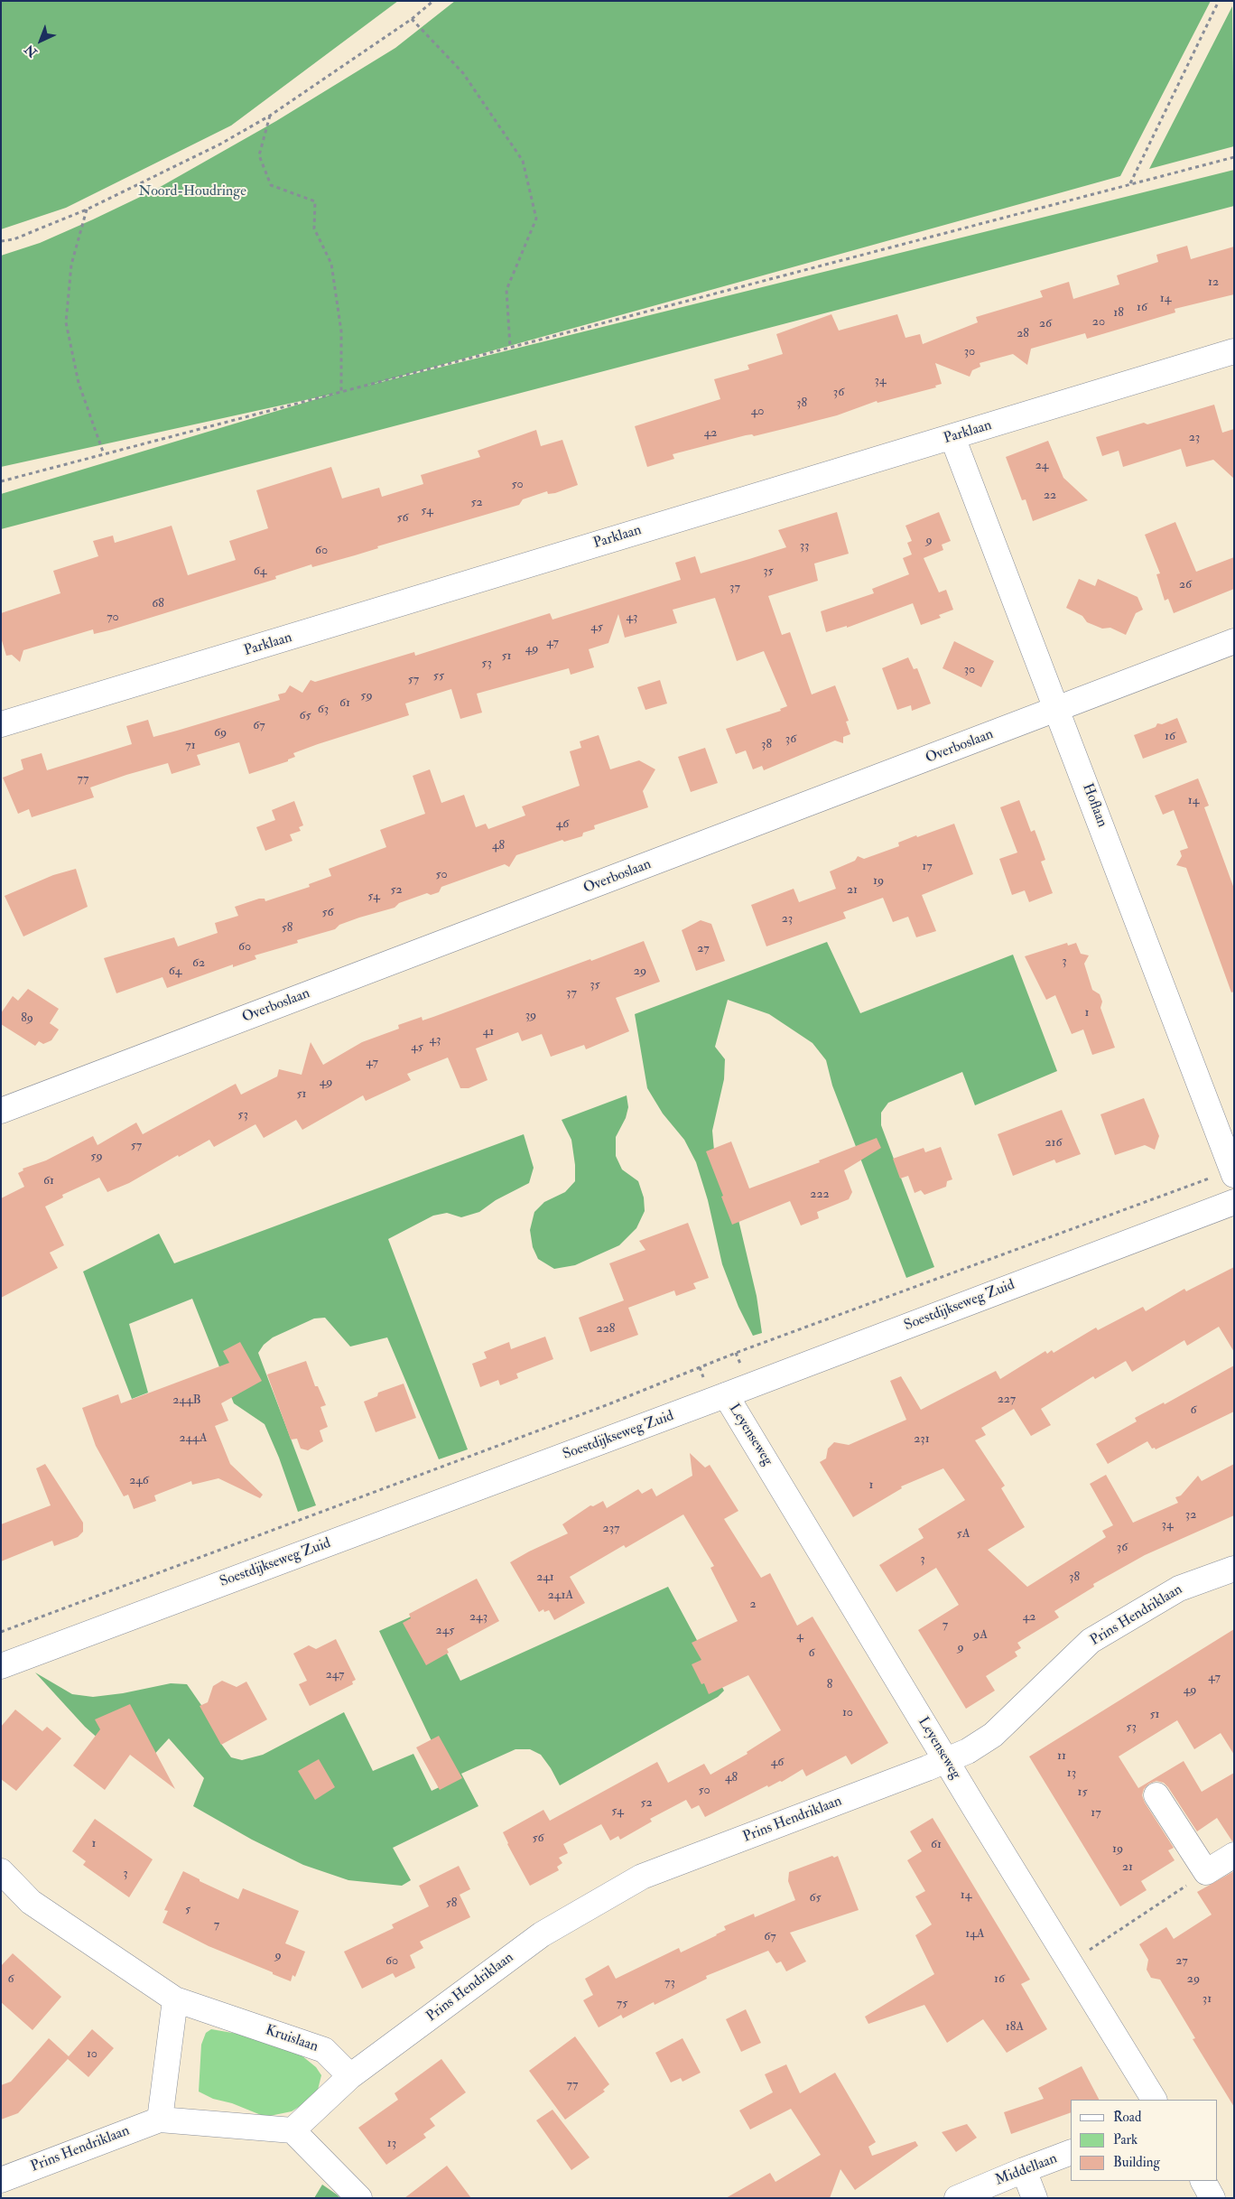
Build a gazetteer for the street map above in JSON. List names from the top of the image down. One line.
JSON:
{"streets":{"street":["Parklaan","Overboslaan","Hoflaan","Soestdijkseweg Zuid","Leyenseweg","Prins Hendriklaan","Kruislaan","Middellaan"]},"crossings":[["Parklaan","Hoflaan"],["Overboslaan","Hoflaan"],["Soestdijkseweg Zuid","Leyenseweg"],["Leyenseweg","Prins Hendriklaan"],["Prins Hendriklaan","Kruislaan"]],"parks":["Noord-Houdringe"],"house_numbers":["12","14","16","18","20","26","28","30","34","36","38","40","42","23","24","50","22","52","54","56","9","33","60","64","35","26","37","68","70","43","45","47","49","51","53","30","55","57","59","61","63","65","67","69","16","36","38","71","77","14","46","48","17","50","19","52","21","54","56","23","58","60","27","3","62","64","29","35","37","1","39","89","41","43","45","47","49","51","53","216","57","59","61","222","228","227","244B","6","244A","231","246","1","32","34","237","5A","36","3","241","38","241A","2","243","42","7","245","9A","4","9","6","247","47","8","49","10","51","53","11","46","13","48","50","15","52","54","17","56","1","61","19","21","3","14","65","58","5","7","14A","67","9","60","27","6","16","29","73","31","75","18A","10","77","13"],"legend":["Road","Park","Building"],"north":"bottom left"}
